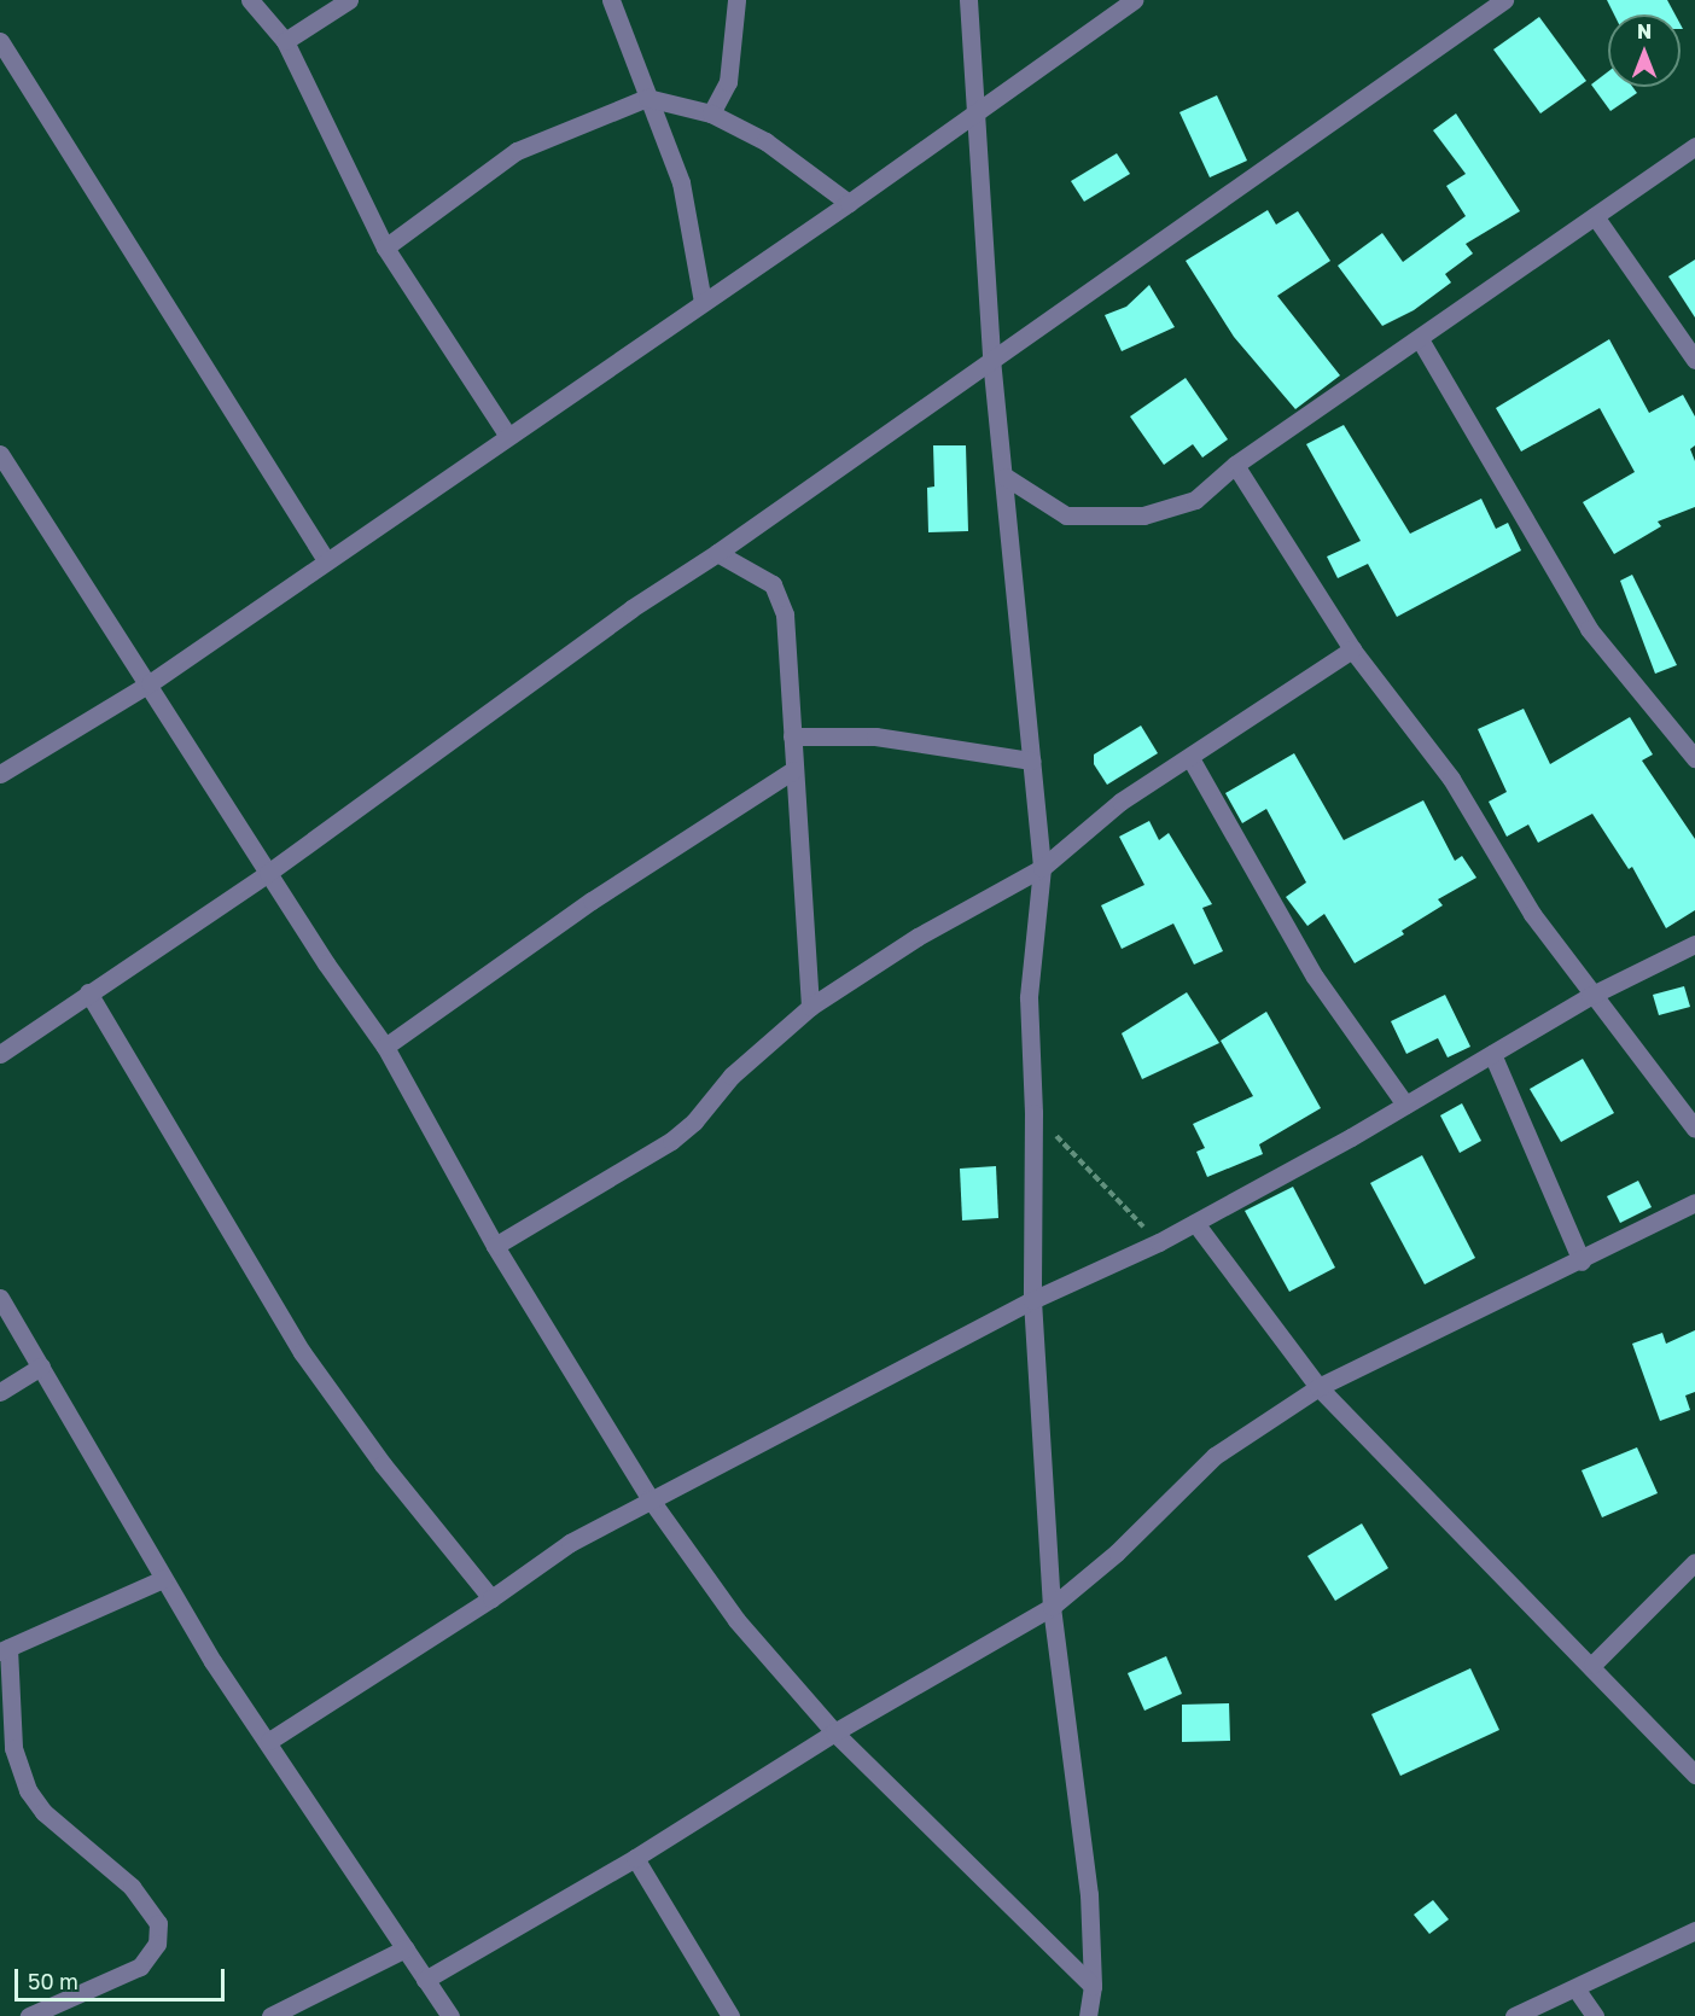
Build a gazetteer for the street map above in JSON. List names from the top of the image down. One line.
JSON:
{"scale_bar":"50 m","north":"top"}
